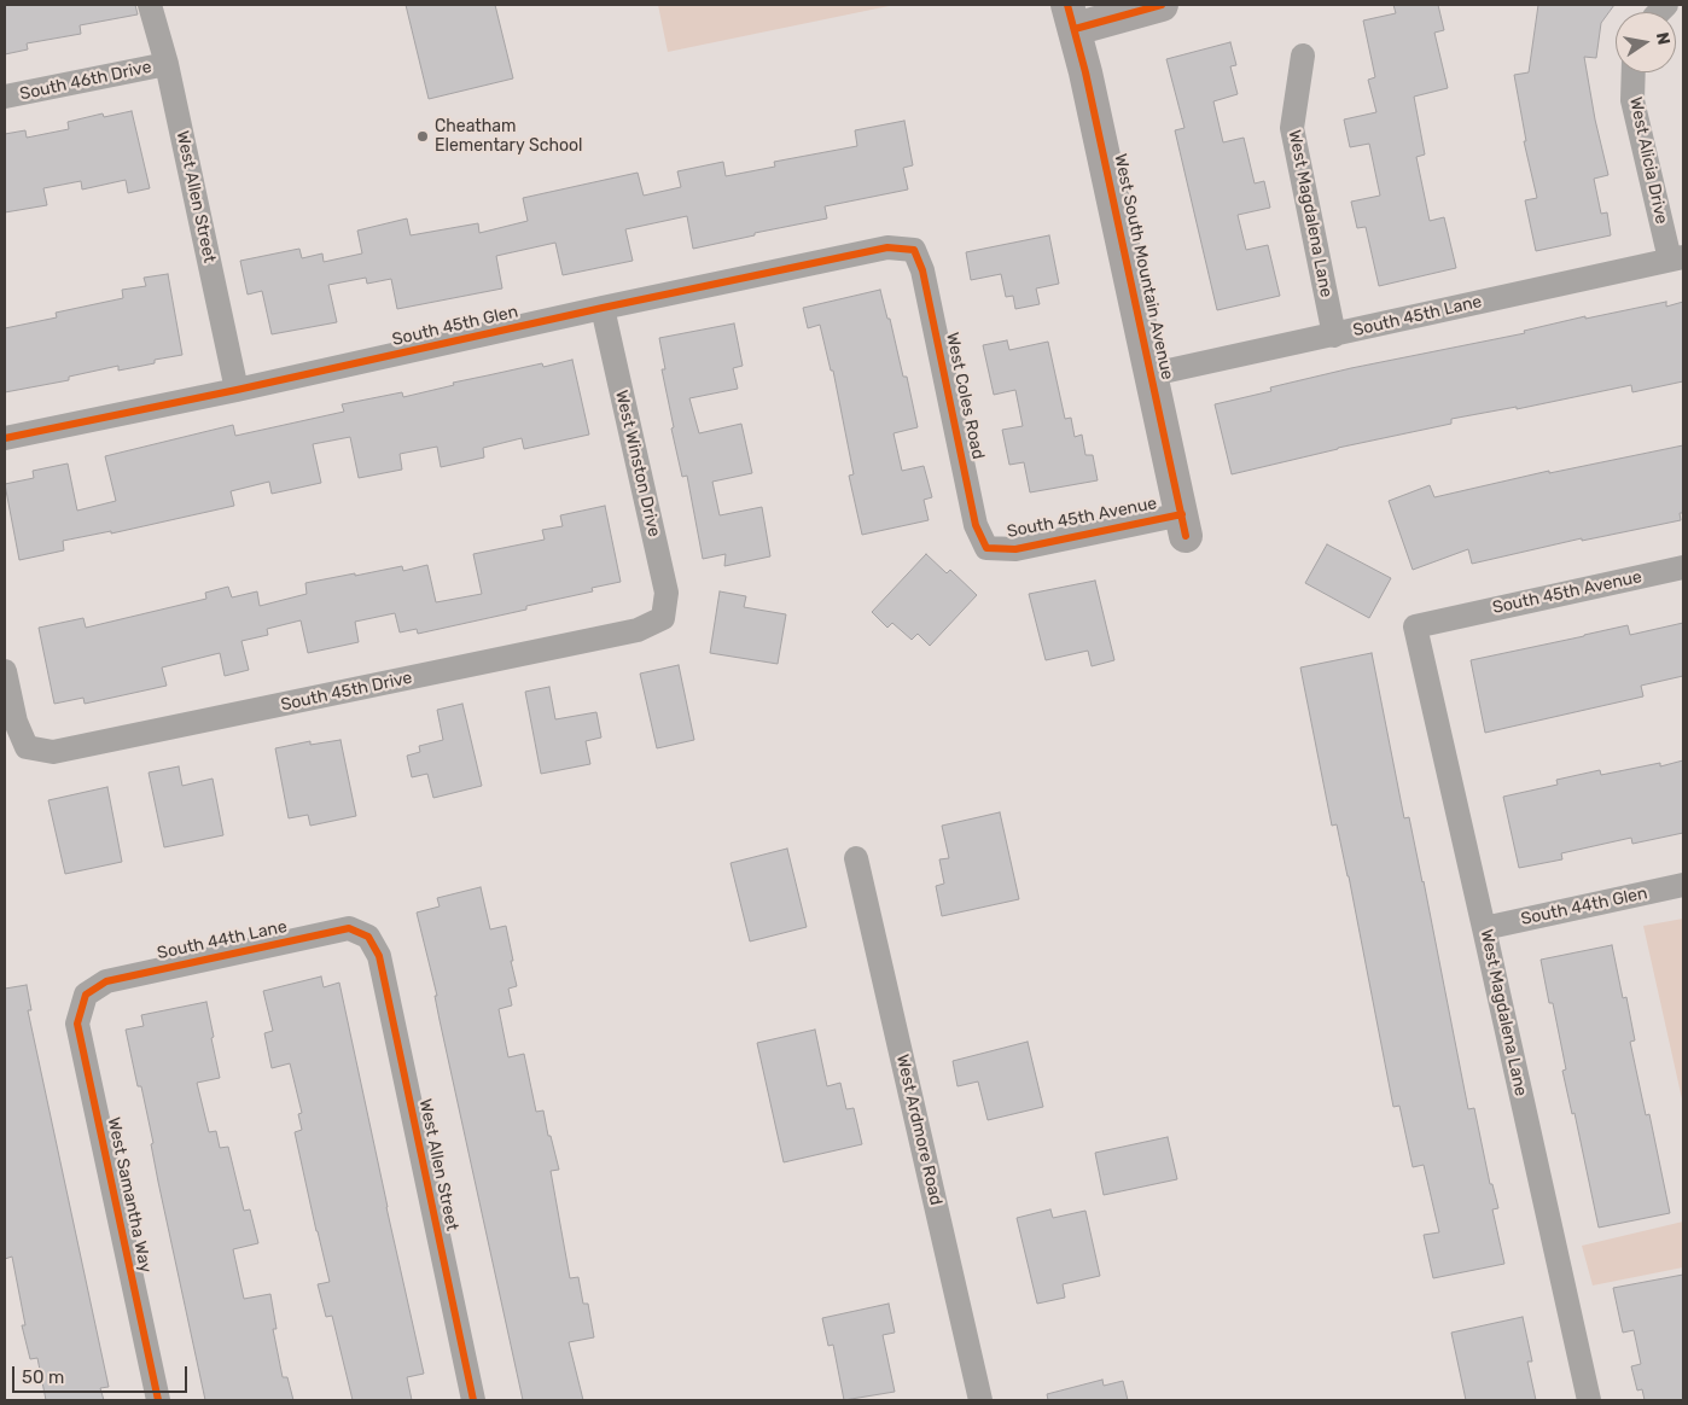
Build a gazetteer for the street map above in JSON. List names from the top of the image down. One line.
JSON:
{"streets":{"street":["South 46th Drive","West Alicia Drive","West Allen Street","West Magdalena Lane","West South Mountain Avenue","South 45th Lane","South 45th Glen","West Coles Road","West Winston Drive","South 45th Avenue","South 45th Drive","South 44th Glen","South 44th Lane","West Ardmore Road","West Samantha Way"]},"crossings":[["South 46th Drive","West Allen Street"],["West Alicia Drive","South 45th Lane"],["West Allen Street","South 45th Glen"],["West Allen Street","South 44th Lane"],["West Magdalena Lane","South 45th Lane"],["West Magdalena Lane","South 45th Avenue"],["West Magdalena Lane","South 44th Glen"],["West South Mountain Avenue","South 45th Lane"],["West South Mountain Avenue","South 45th Avenue"],["South 45th Glen","West Coles Road"],["South 45th Glen","West Winston Drive"],["West Coles Road","South 45th Avenue"],["West Winston Drive","South 45th Drive"],["South 44th Lane","West Samantha Way"]],"places":["Cheatham Elementary School"],"scale_bar":"50 m","north":"right"}
